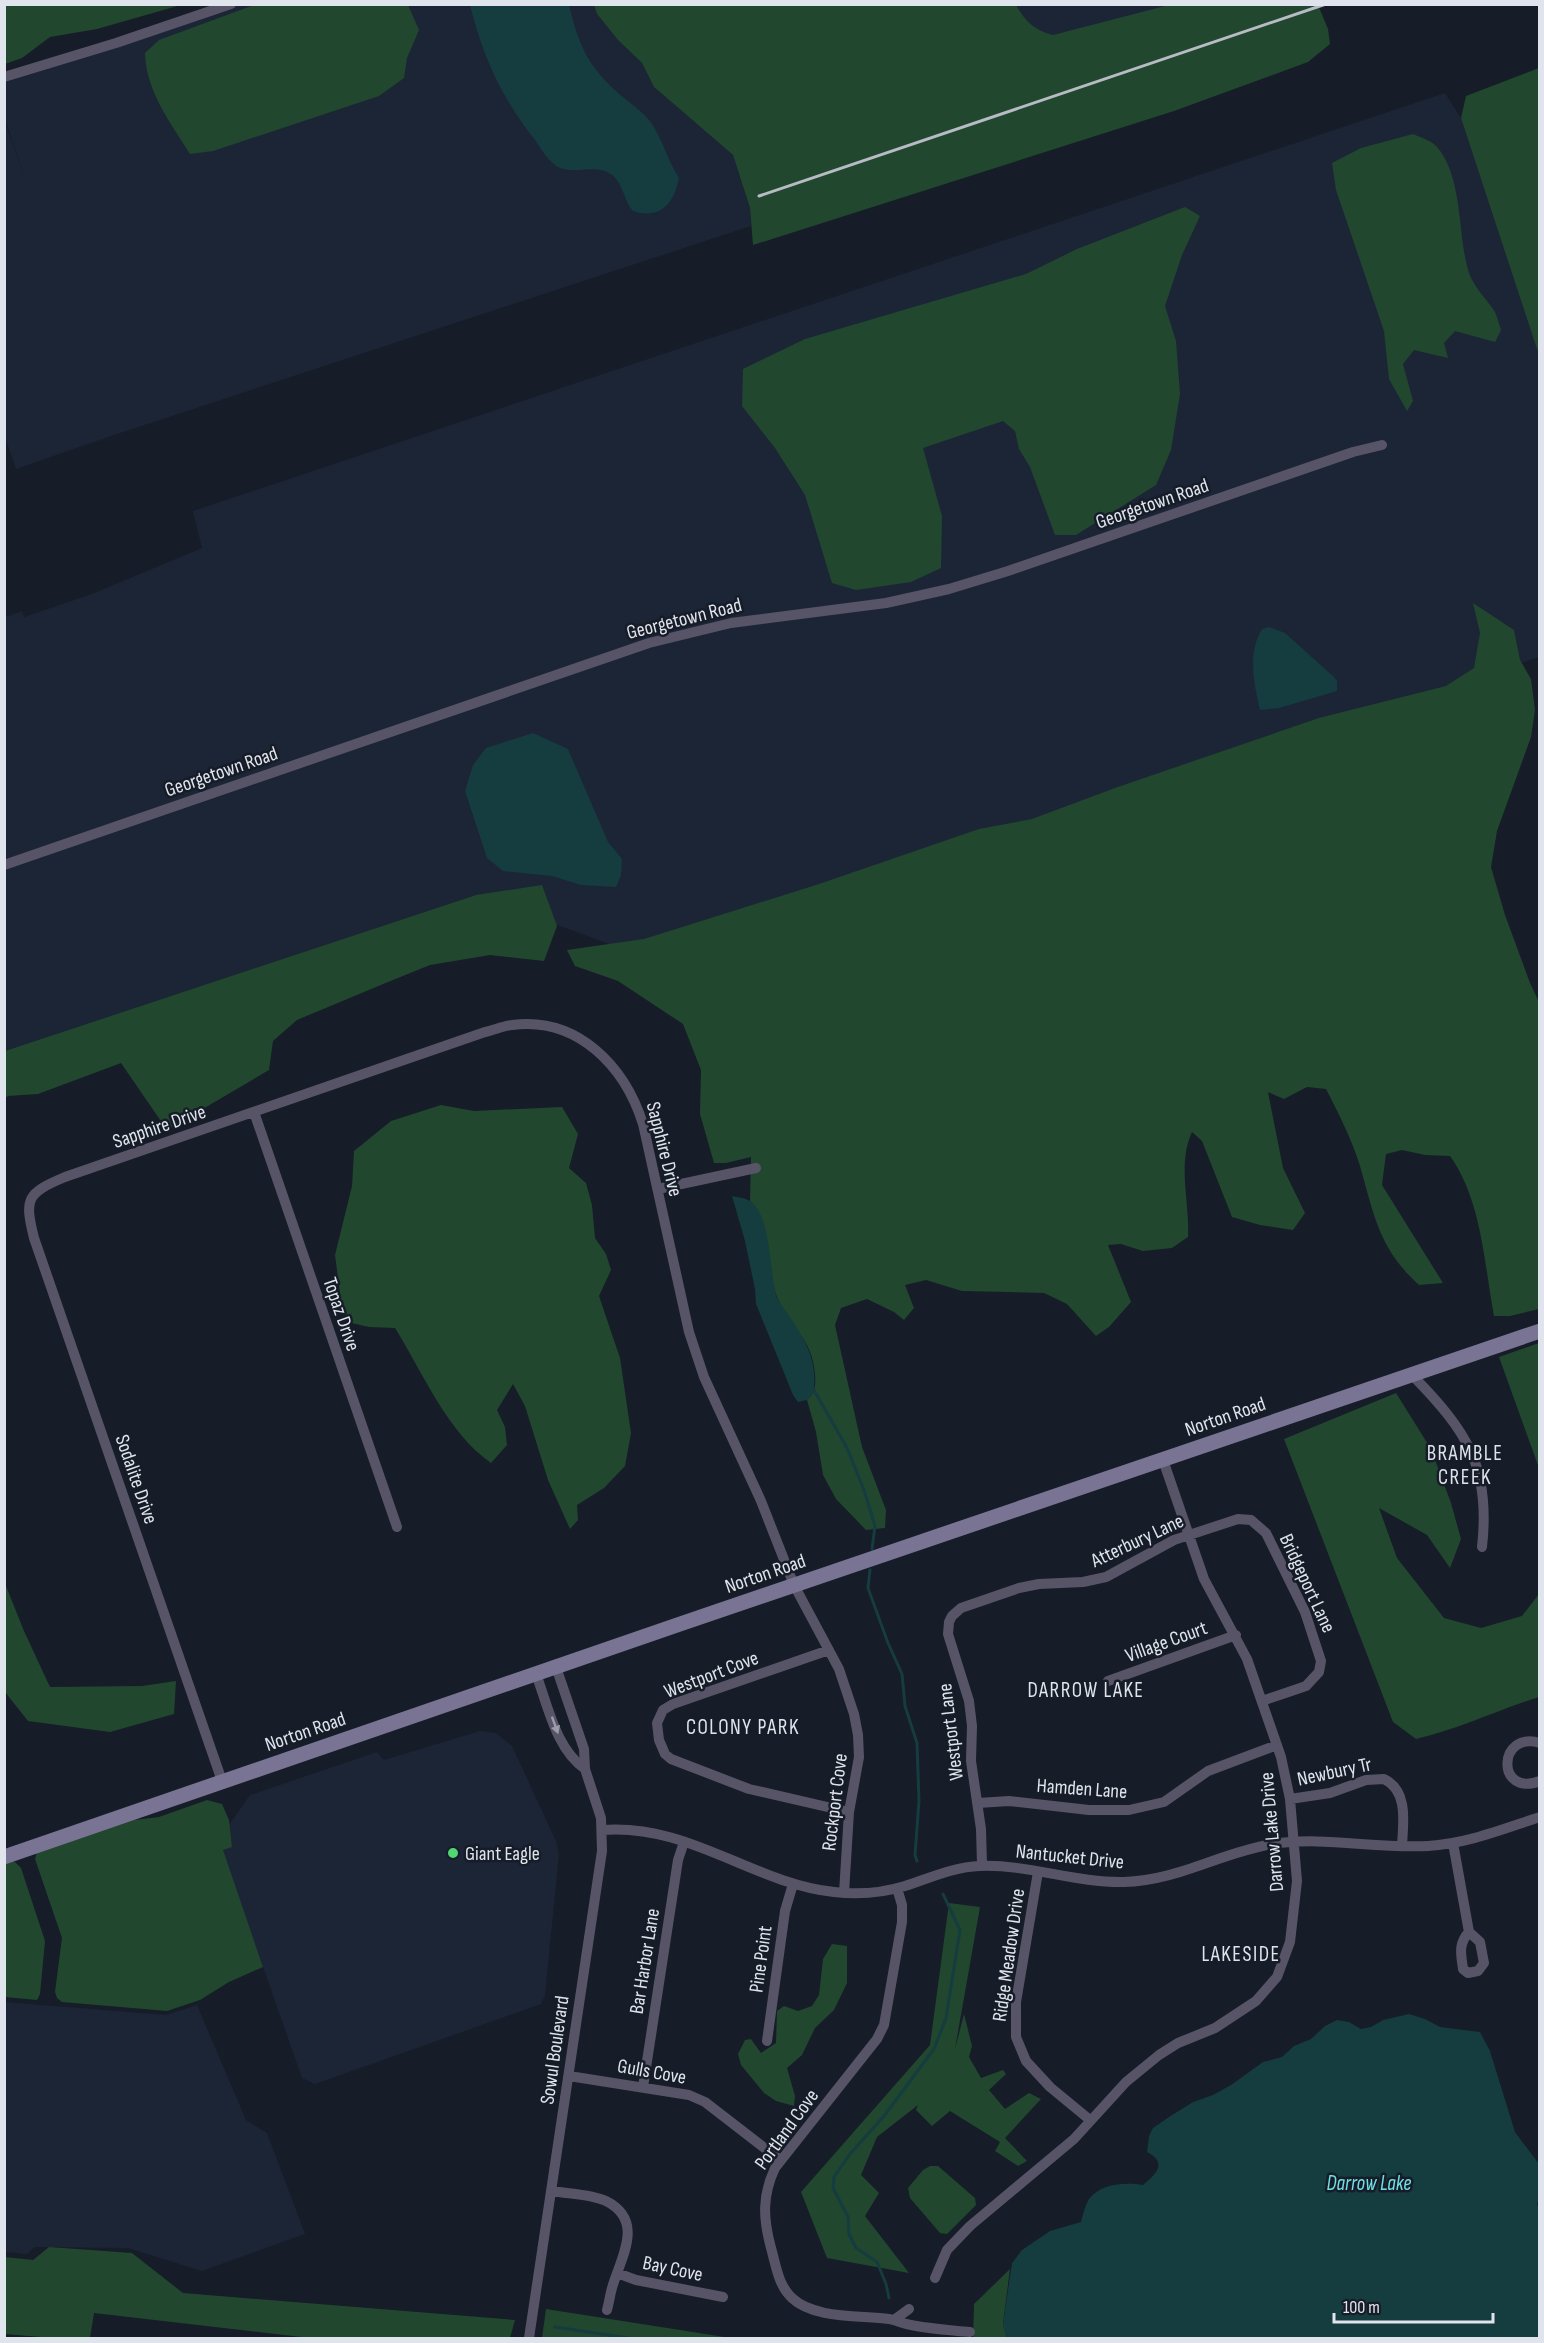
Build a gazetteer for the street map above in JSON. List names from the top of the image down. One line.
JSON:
{"streets":{"street":["Georgetown Road","Sapphire Drive","Topaz Drive","Norton Road","Sodalite Drive","Atterbury Lane","Bridgeport Lane","Village Court","Westport Cove","Westport Lane","Newbury Tr","Hamden Lane","Rockport Cove","Darrow Lake Drive","Nantucket Drive","Ridge Meadow Drive","Pine Point","Bar Harbor Lane","Sowul Boulevard","Gulls Cove","Portland Cove","Bay Cove"]},"crossings":[["Sapphire Drive","Topaz Drive"],["Sapphire Drive","Norton Road"],["Sapphire Drive","Sodalite Drive"],["Sapphire Drive","Rockport Cove"],["Norton Road","Sodalite Drive"],["Norton Road","Rockport Cove"],["Norton Road","Darrow Lake Drive"],["Norton Road","Sowul Boulevard"],["Atterbury Lane","Bridgeport Lane"],["Atterbury Lane","Westport Lane"],["Atterbury Lane","Darrow Lake Drive"],["Bridgeport Lane","Darrow Lake Drive"],["Village Court","Darrow Lake Drive"],["Westport Cove","Rockport Cove"],["Westport Lane","Hamden Lane"],["Westport Lane","Nantucket Drive"],["Newbury Tr","Darrow Lake Drive"],["Newbury Tr","Nantucket Drive"],["Hamden Lane","Darrow Lake Drive"],["Rockport Cove","Nantucket Drive"],["Darrow Lake Drive","Nantucket Drive"],["Darrow Lake Drive","Ridge Meadow Drive"],["Nantucket Drive","Ridge Meadow Drive"],["Nantucket Drive","Pine Point"],["Nantucket Drive","Bar Harbor Lane"],["Nantucket Drive","Sowul Boulevard"],["Nantucket Drive","Portland Cove"],["Bar Harbor Lane","Gulls Cove"],["Sowul Boulevard","Gulls Cove"],["Gulls Cove","Portland Cove"]],"districts":["BRAMBLE CREEK","DARROW LAKE","COLONY PARK","LAKESIDE"],"water":["Darrow Lake"],"places":["Giant Eagle"],"scale_bar":"100 m"}
